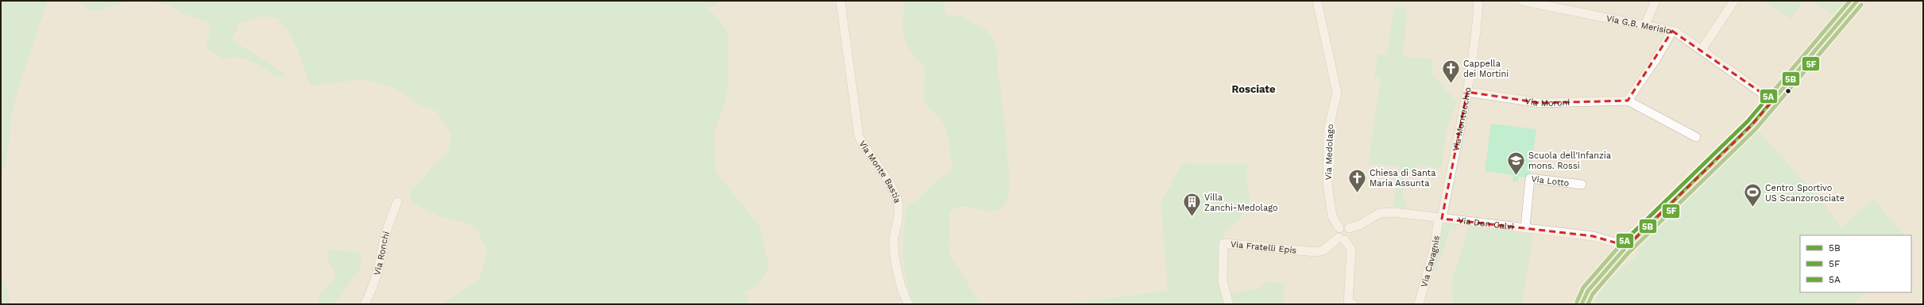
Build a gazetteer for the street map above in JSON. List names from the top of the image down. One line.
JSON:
{"streets":{"street":["Via G.B. Merisio","Via Moroni","Via Montecchio","Via Medolago","Via Monte Bastia","Via Lotto","Via Don Calvi","Via Fratelli Epis","Via Ronchi","Via Cavagnis"]},"crossings":[["Via Moroni","Via Montecchio"],["Via Montecchio","Via Don Calvi"],["Via Montecchio","Via Cavagnis"],["Via Medolago","Via Don Calvi"],["Via Medolago","Via Fratelli Epis"],["Via Lotto","Via Don Calvi"],["Via Don Calvi","Via Fratelli Epis"],["Via Don Calvi","Via Cavagnis"]],"districts":["Rosciate"],"places":{"church":["Cappella dei Mortini","Chiesa di Santa Maria Assunta"],"school or university":["Scuola dell'Infanzia mons. Rossi"],"sports":["Centro Sportivo US Scanzorosciate"],"building":["Villa Zanchi-Medolago"]},"lines":["transit line 5B","transit line 5A","transit line 5F"],"legend":["5B","5F","5A"]}
